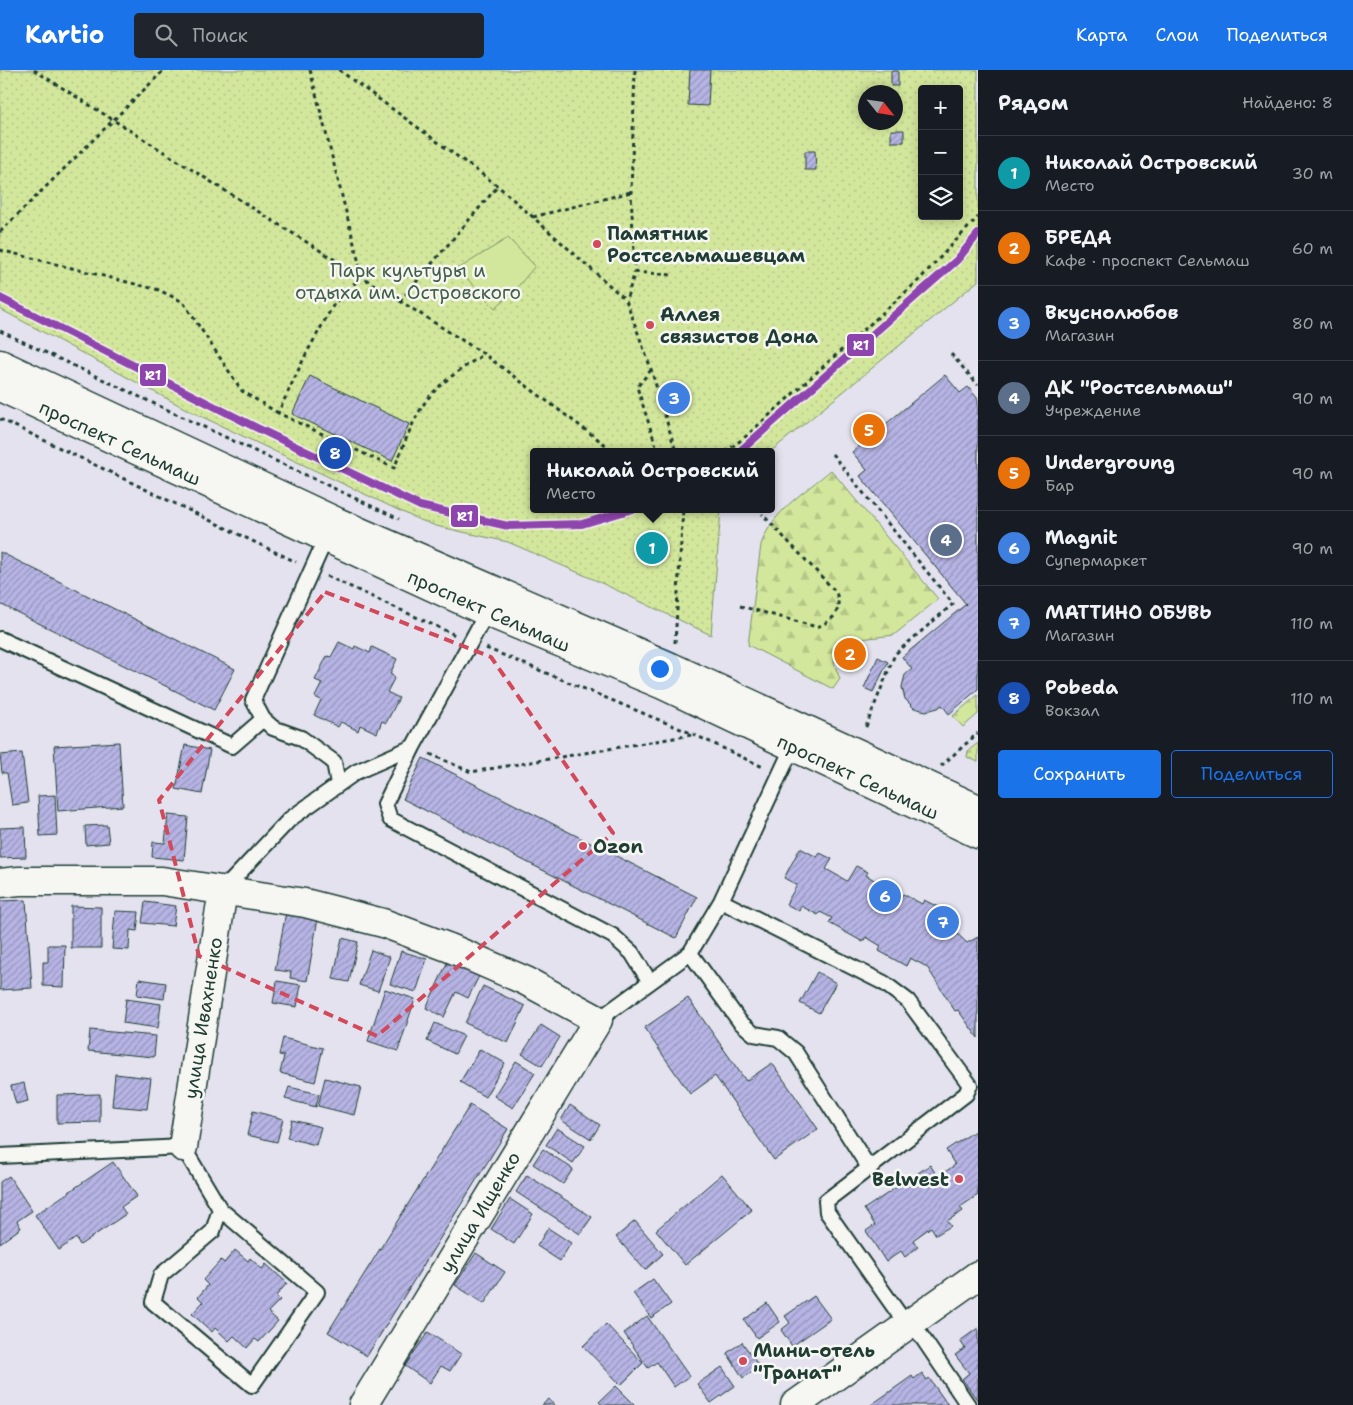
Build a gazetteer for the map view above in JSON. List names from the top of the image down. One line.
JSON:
{"streets":{"main road":["проспект Сельмаш","улица Ивахненко","улица Ищенко"]},"parks":["Парк культуры и отдыха им. Островского"],"places":["Памятник Ростсельмашевцам","Аллея связистов Дона","Ozon","Belwest","Мини-отель \"Гранат\""],"lines":["transit line R1"],"north":"bottom right","page":{"header":"Kartio","search":"Поиск","nav":["Карта","Слои","Поделиться"],"heading":["Рядом","Найдено: 8"],"map_buttons":["+","−"],"list":[{"mark":"1","name":"Николай Островский","note":"Место","value":"30 m"},{"mark":"2","name":"БРЕДА","note":"Кафе · проспект Сельмаш","value":"60 m"},{"mark":"3","name":"Вкуснолюбов","note":"Магазин","value":"80 m"},{"mark":"4","name":"ДК \"Ростсельмаш\"","note":"Учреждение","value":"90 m"},{"mark":"5","name":"Undergroung","note":"Бар","value":"90 m"},{"mark":"6","name":"Magnit","note":"Супермаркет","value":"90 m"},{"mark":"7","name":"МАТТИНО ОБУВЬ","note":"Магазин","value":"110 m"},{"mark":"8","name":"Pobeda","note":"Вокзал","value":"110 m"}],"pins":["3","5","8","4","1","2","6","7"],"popup":["Николай Островский","Место"],"buttons":["Сохранить","Поделиться"]}}
